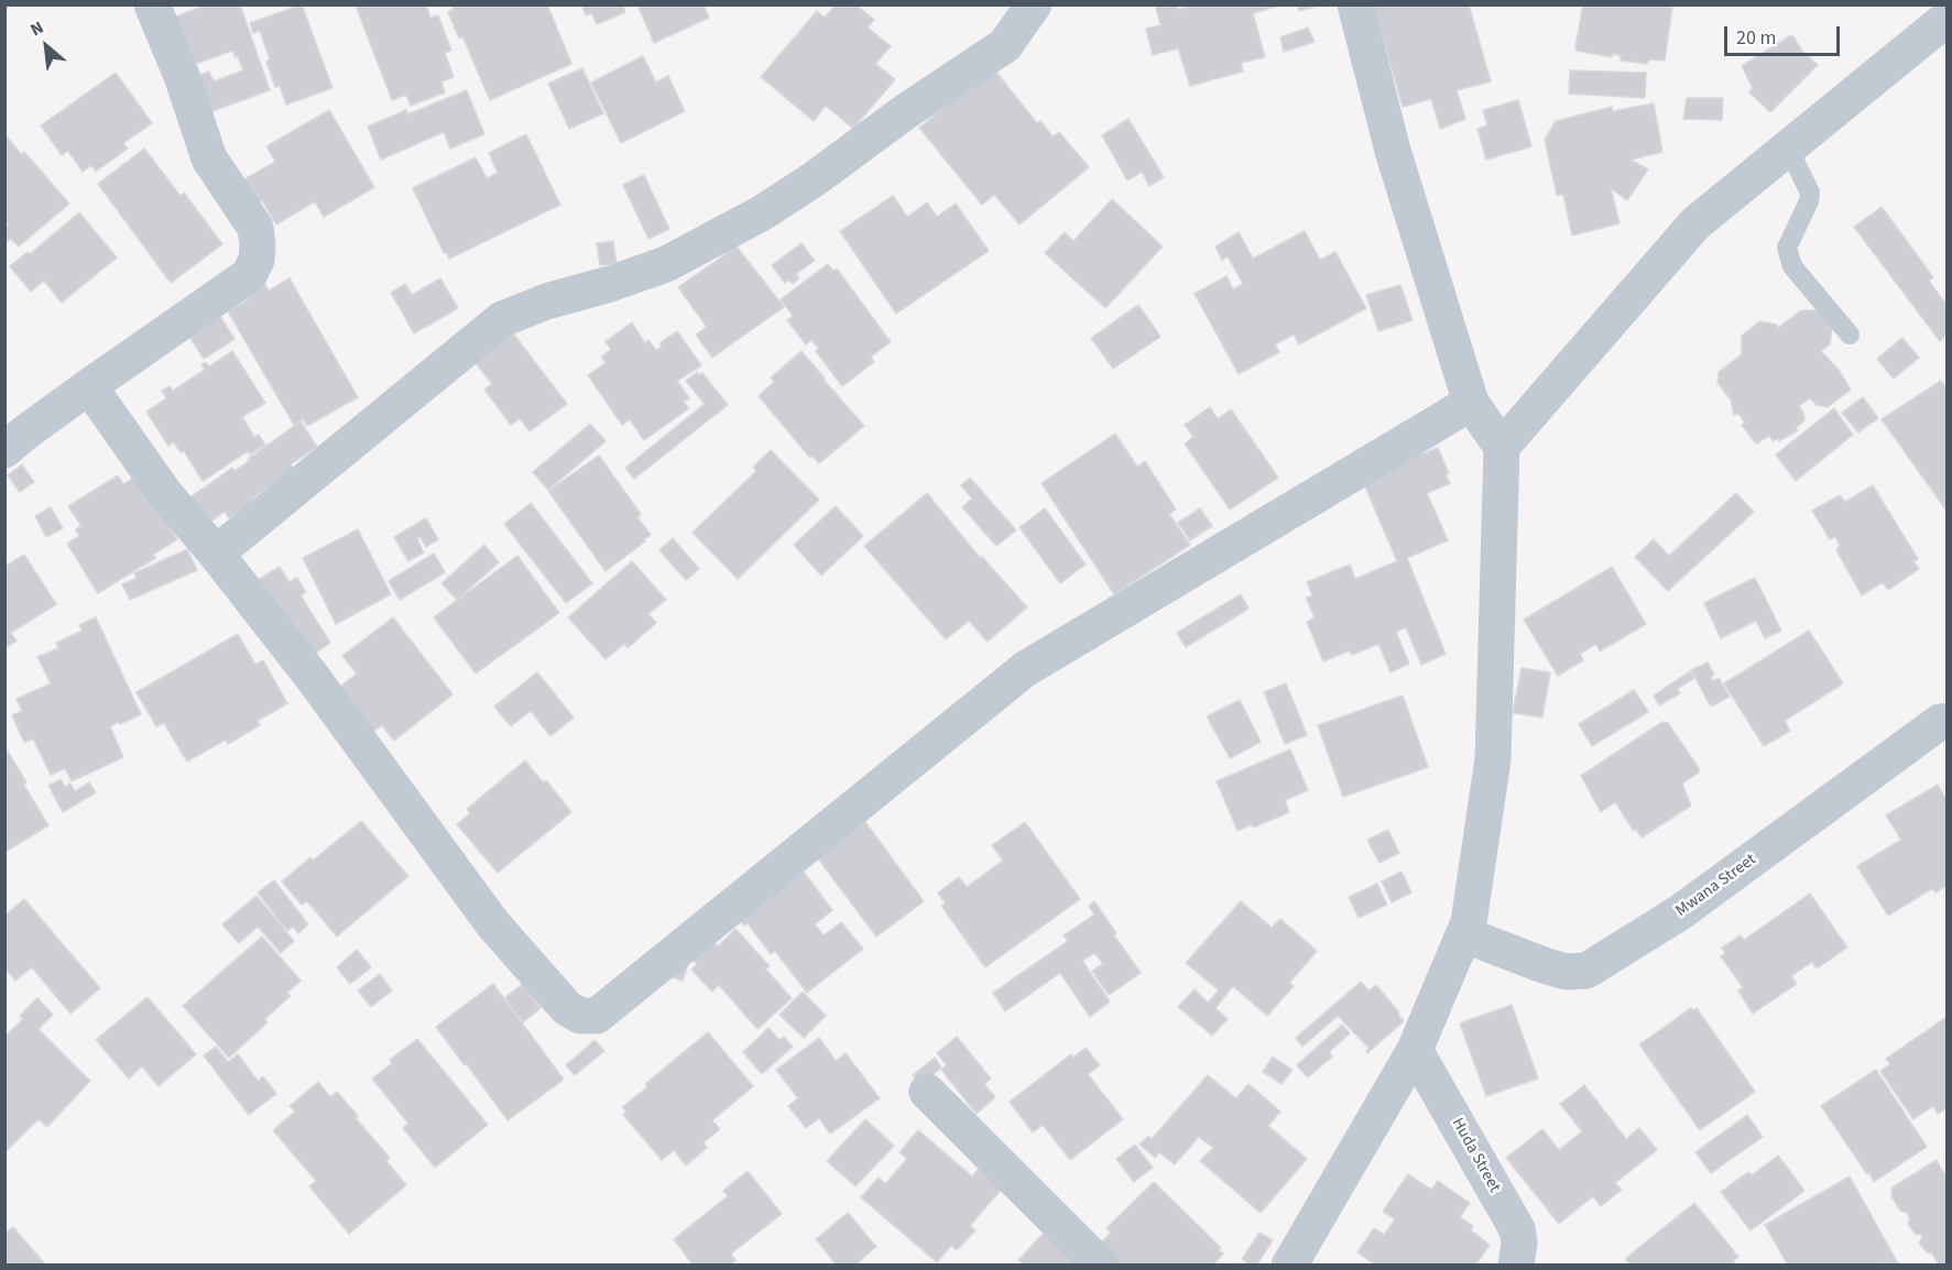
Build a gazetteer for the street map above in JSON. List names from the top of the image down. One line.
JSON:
{"streets":{"street":["Mwana Street","Huda Street"]},"scale_bar":"20 m","north":"top left"}
